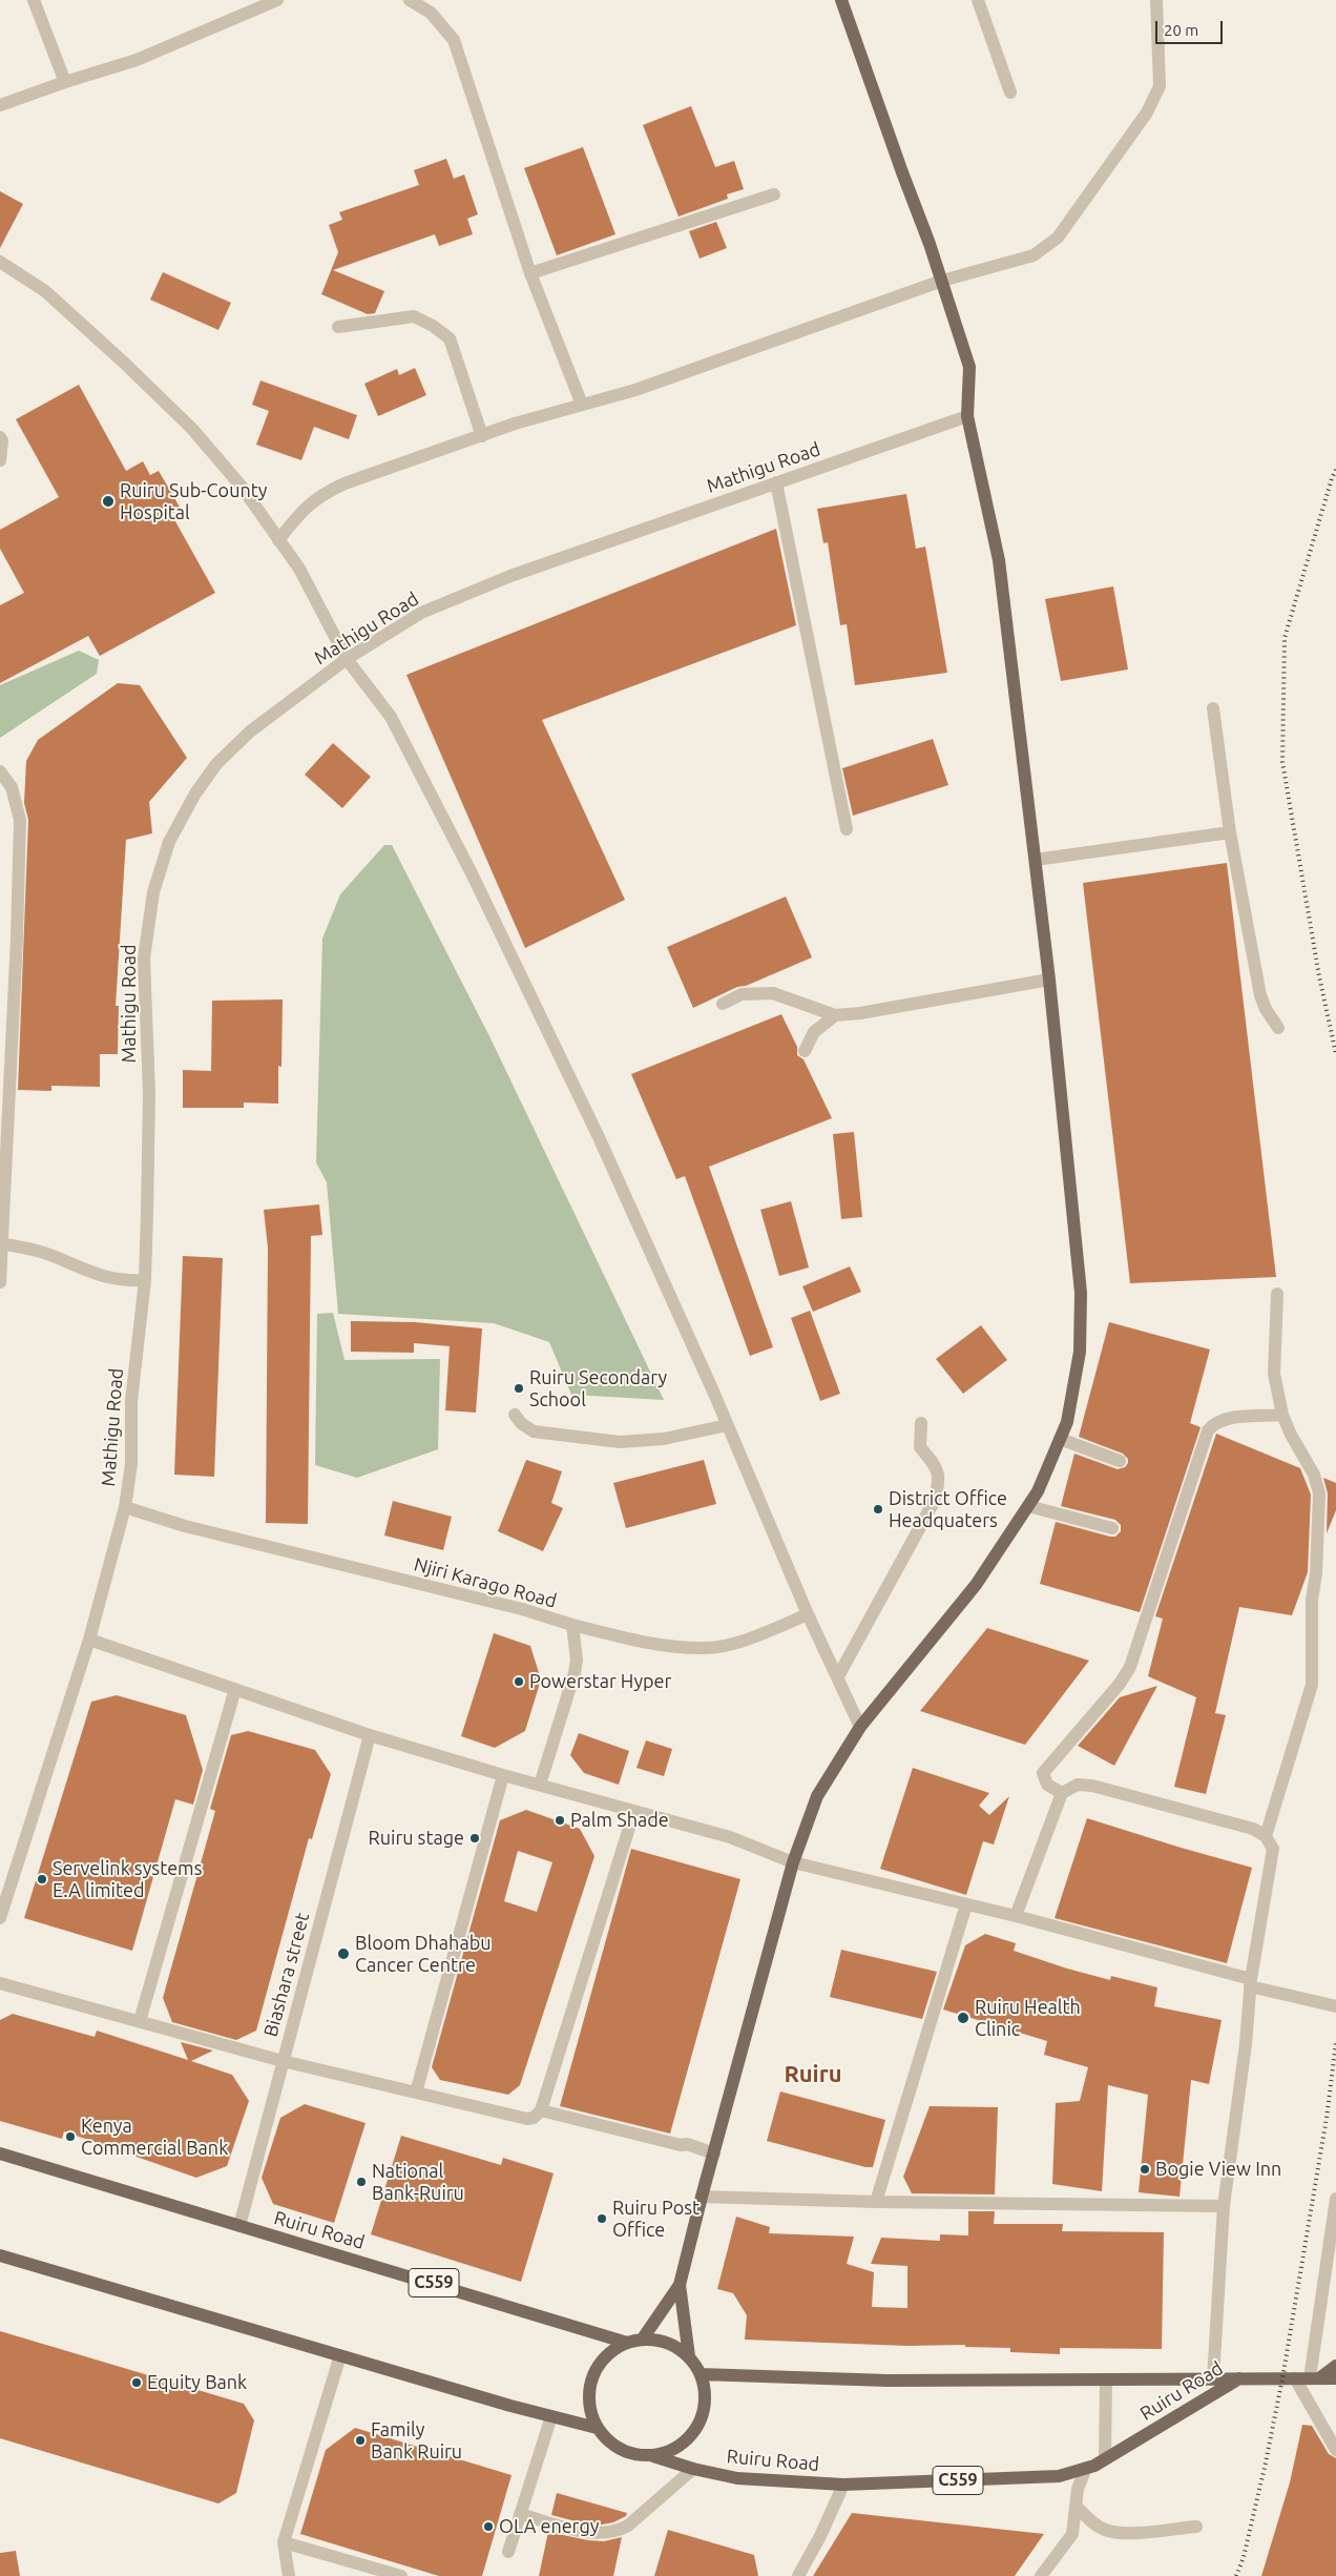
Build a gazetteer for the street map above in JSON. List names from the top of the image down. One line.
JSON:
{"streets":{"main road":["Ruiru Road","C559"],"street":["Mathigu Road","Njiri Karago Road","Biashara street"]},"crossings":[["Mathigu Road","Njiri Karago Road"],["Biashara street","Ruiru Road"]],"districts":["Ruiru"],"places":["Ruiru Sub-County Hospital","Ruiru Secondary School","District Office Headquaters","Powerstar Hyper","Palm Shade","Ruiru stage","Servelink systems E.A limited","Bloom Dhahabu Cancer Centre","Ruiru Health Clinic","Kenya Commercial Bank","Bogie View Inn","National Bank-Ruiru","Ruiru Post Office","Equity Bank","Family Bank Ruiru","OLA energy"],"scale_bar":"20 m"}
